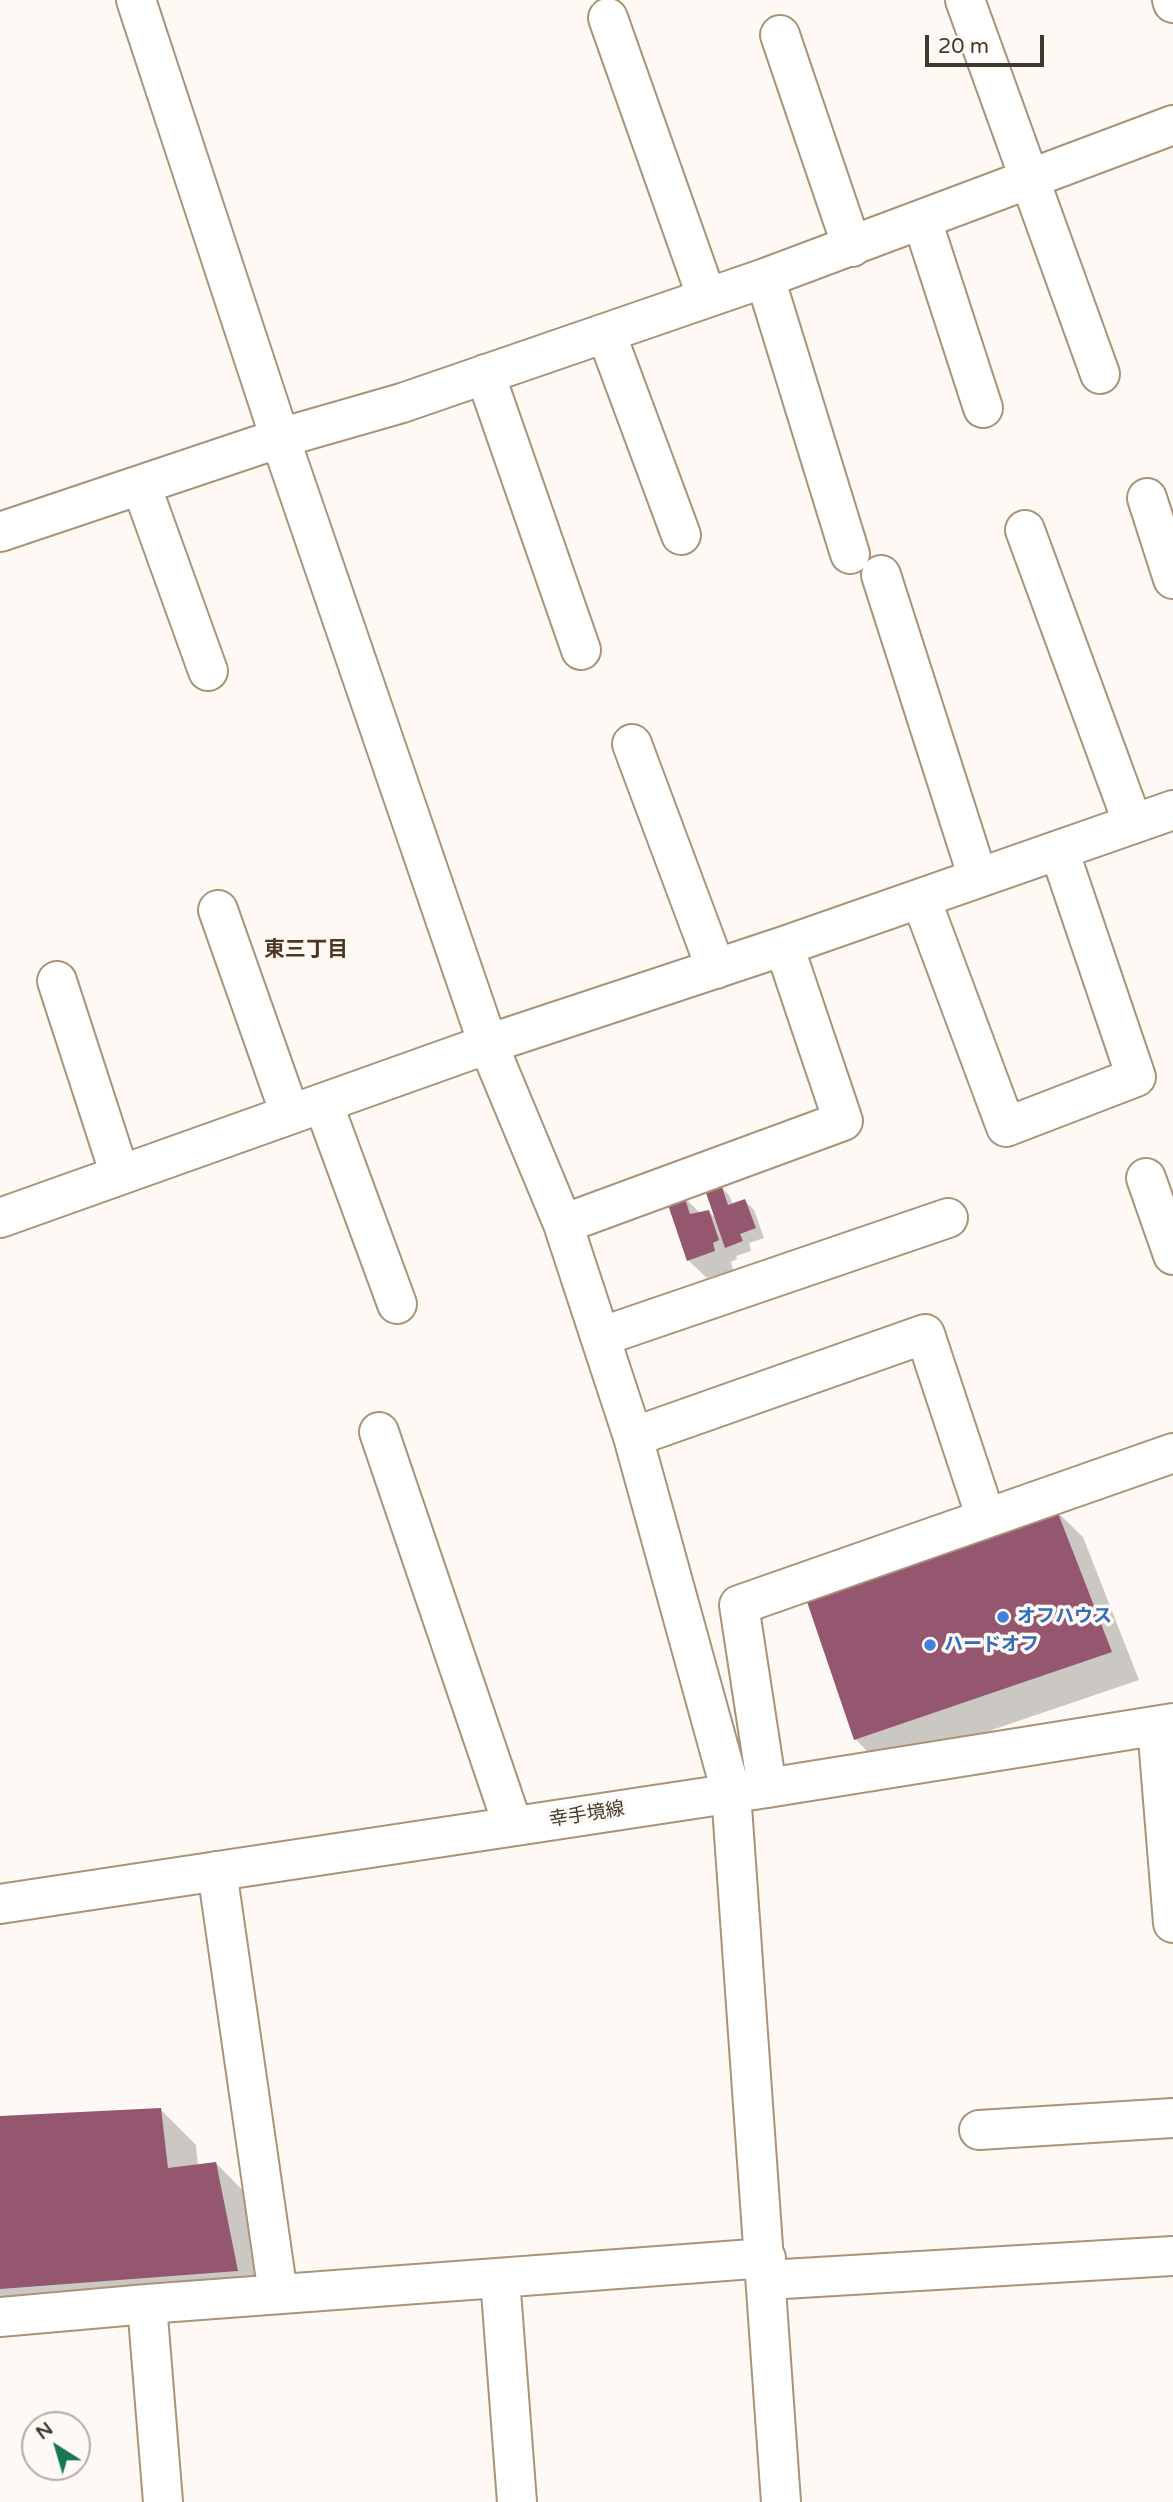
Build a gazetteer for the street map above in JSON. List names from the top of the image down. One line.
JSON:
{"streets":{"street":["幸手境線"]},"districts":["東三丁目"],"places":["オフハウス","ハードオフ"],"scale_bar":"20 m","north":"top left"}
